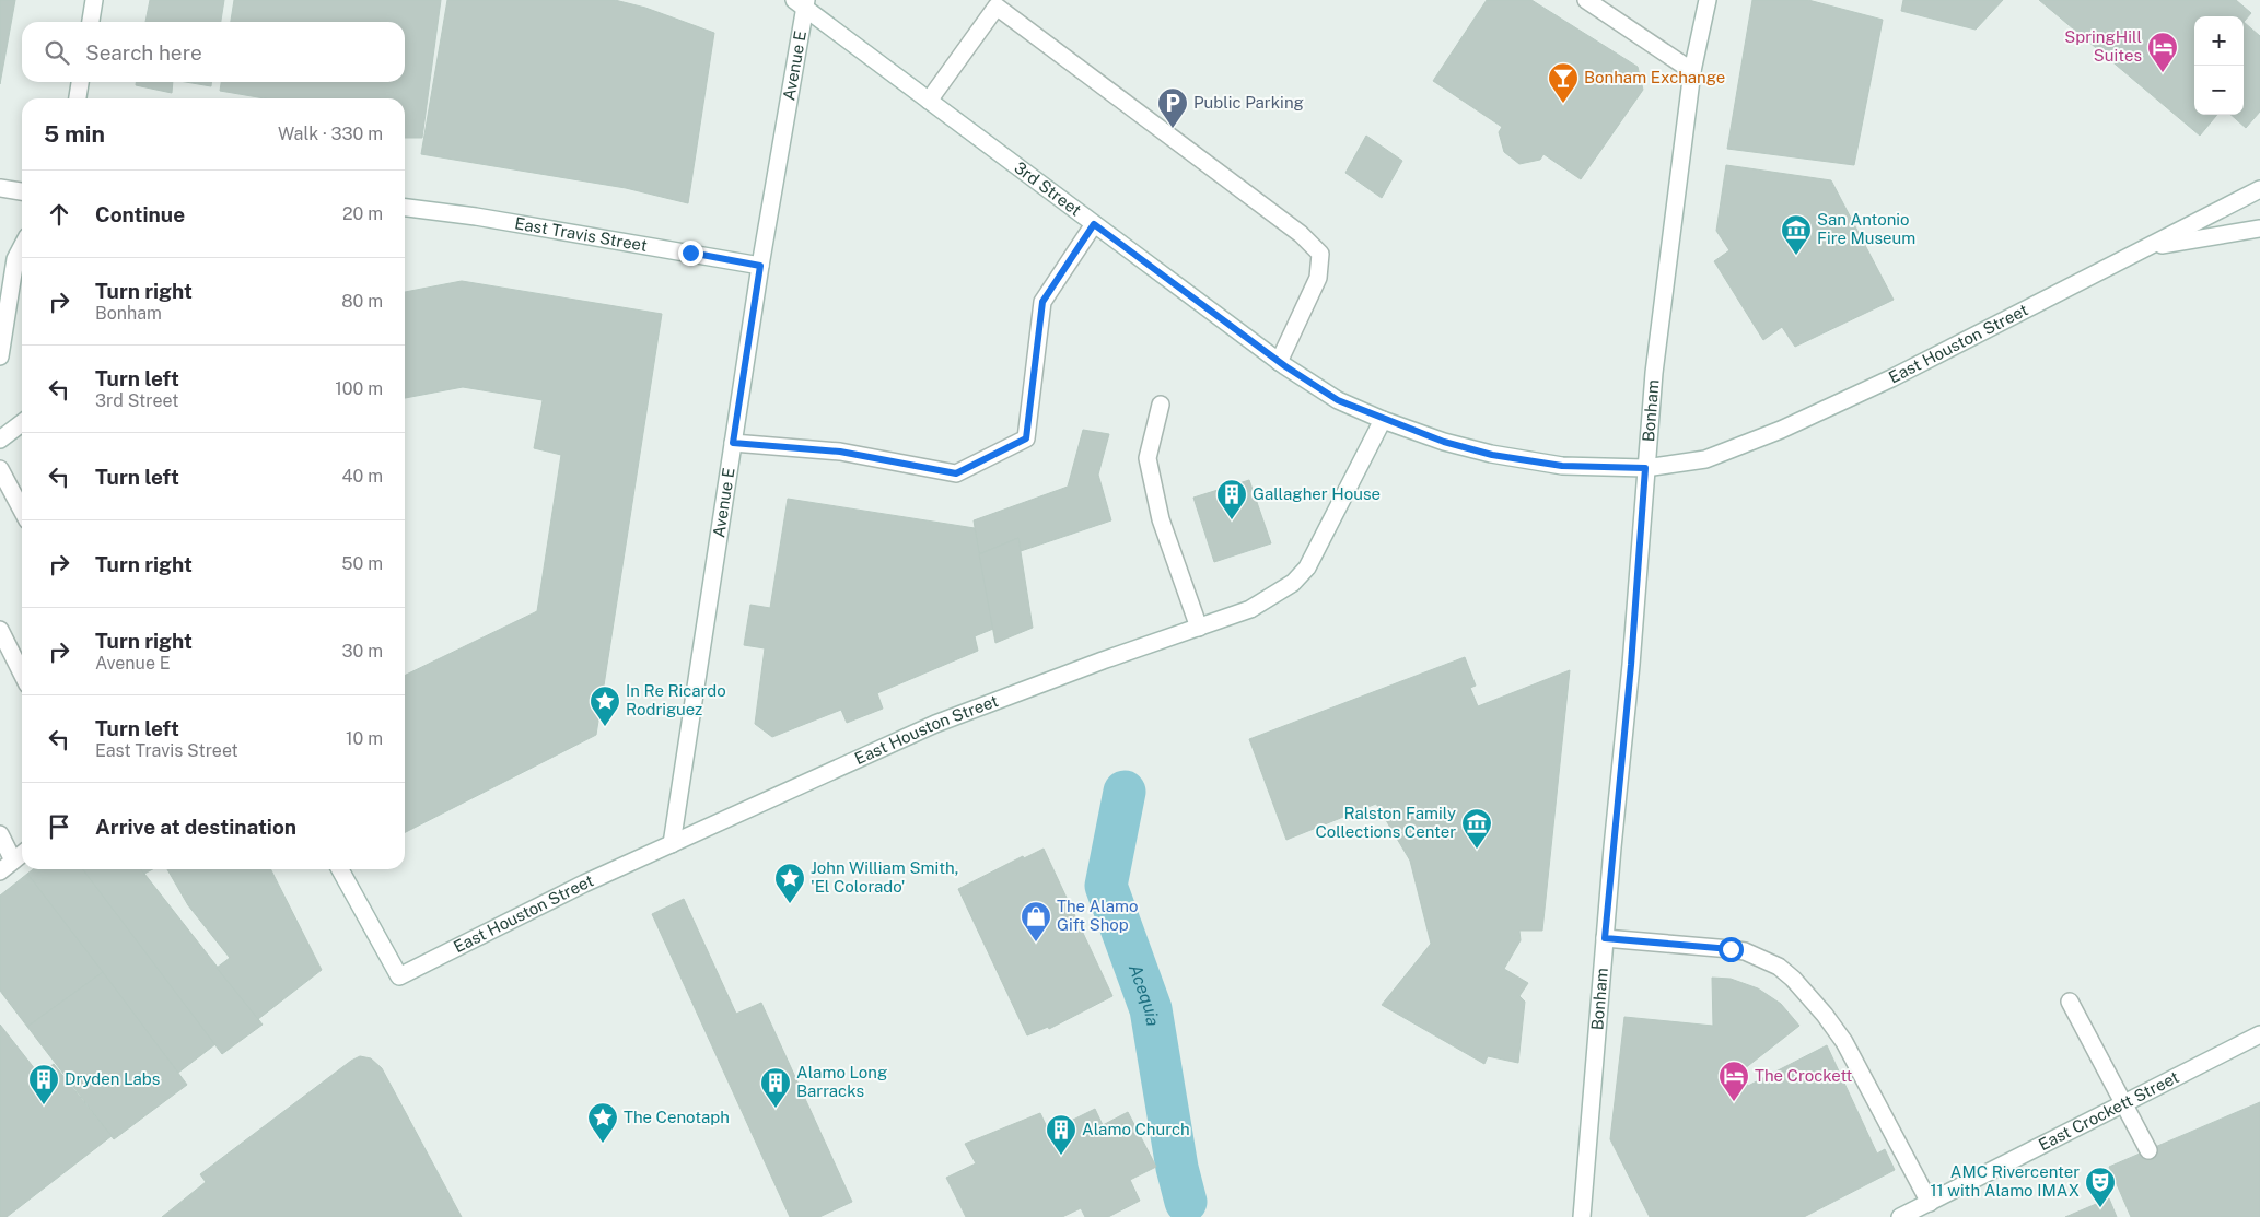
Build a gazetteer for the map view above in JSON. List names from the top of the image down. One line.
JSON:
{"streets":{"main road":["Avenue E","3rd Street","East Travis Street","East Houston Street","Bonham","East Crockett Street"]},"crossings":[["Avenue E","3rd Street"],["Avenue E","East Travis Street"],["Avenue E","East Houston Street"],["3rd Street","East Houston Street"],["3rd Street","Bonham"],["East Houston Street","Bonham"]],"water":["Acequia"],"places":{"hotel":["SpringHill Suites","The Crockett"],"bar":["Bonham Exchange"],"parking":["Public Parking"],"museum":["San Antonio Fire Museum","Ralston Family Collections Center"],"building":["Gallagher House","Dryden Labs","Alamo Long Barracks","Alamo Church"],"place":["In Re Ricardo Rodriguez","John William Smith, 'El Colorado'","The Cenotaph"],"shop":["The Alamo Gift Shop"],"theatre":["AMC Rivercenter 11 with Alamo IMAX"]},"page":{"map_buttons":["+","−"],"search":"Search here","heading":["5 min","Walk · 330 m"],"list":[["Continue","20 m"],["Turn right","Bonham","80 m"],["Turn left","3rd Street","100 m"],["Turn left","40 m"],["Turn right","50 m"],["Turn right","Avenue E","30 m"],["Turn left","East Travis Street","10 m"],"Arrive at destination"]}}
